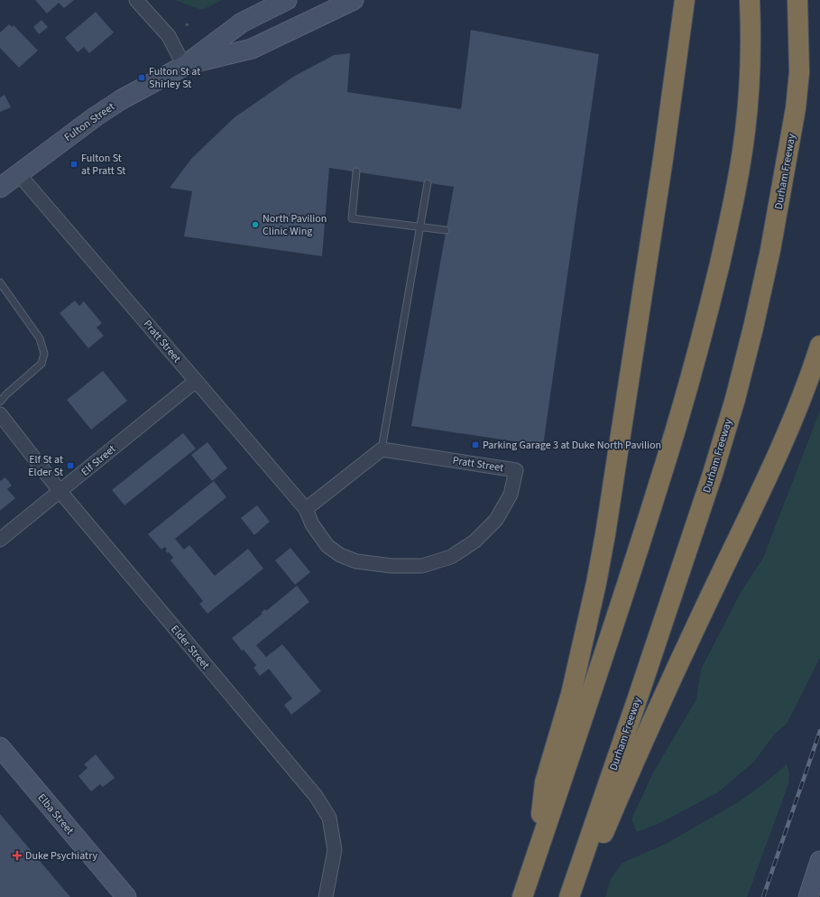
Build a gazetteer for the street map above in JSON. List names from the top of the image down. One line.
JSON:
{"streets":{"highway":["Durham Freeway"],"main road":["Fulton Street","Elba Street"],"street":["Pratt Street","Elf Street","Elder Street"]},"crossings":[["Fulton Street","Pratt Street"],["Pratt Street","Elf Street"],["Elf Street","Elder Street"]],"places":{"transit":["Fulton St at Shirley St","Fulton St at Pratt St","Parking Garage 3 at Duke North Pavilion","Elf St at Elder St"],"other":["North Pavilion Clinic Wing"],"health":["Duke Psychiatry"]}}
